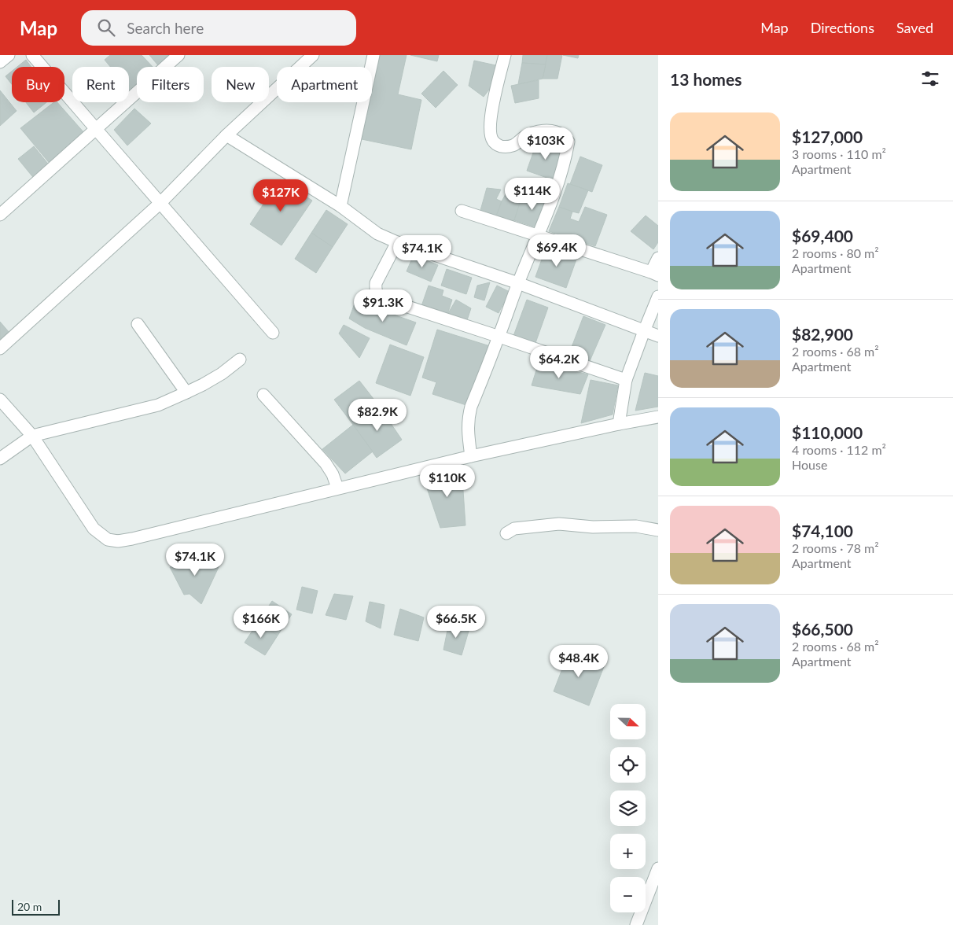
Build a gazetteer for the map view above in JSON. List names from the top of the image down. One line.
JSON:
{"scale_bar":"20 m","north":"right","page":{"header":"Map","search":"Search here","nav":["Map","Directions","Saved"],"heading":"13 homes","chip":["Buy","Rent","Filters","New","Apartment"],"list":[{"name":"$127,000","note":"3 rooms · 110 m² · Apartment"},{"name":"$69,400","note":"2 rooms · 80 m² · Apartment"},{"name":"$82,900","note":"2 rooms · 68 m² · Apartment"},{"name":"$110,000","note":"4 rooms · 112 m² · House"},{"name":"$74,100","note":"2 rooms · 78 m² · Apartment"},{"name":"$66,500","note":"2 rooms · 68 m² · Apartment"}],"price":["$103K","$114K","$127K","$69.4K","$74.1K","$91.3K","$64.2K","$82.9K","$110K","$74.1K","$166K","$66.5K","$48.4K"],"map_buttons":["+","−"],"scale":"20 m"}}
